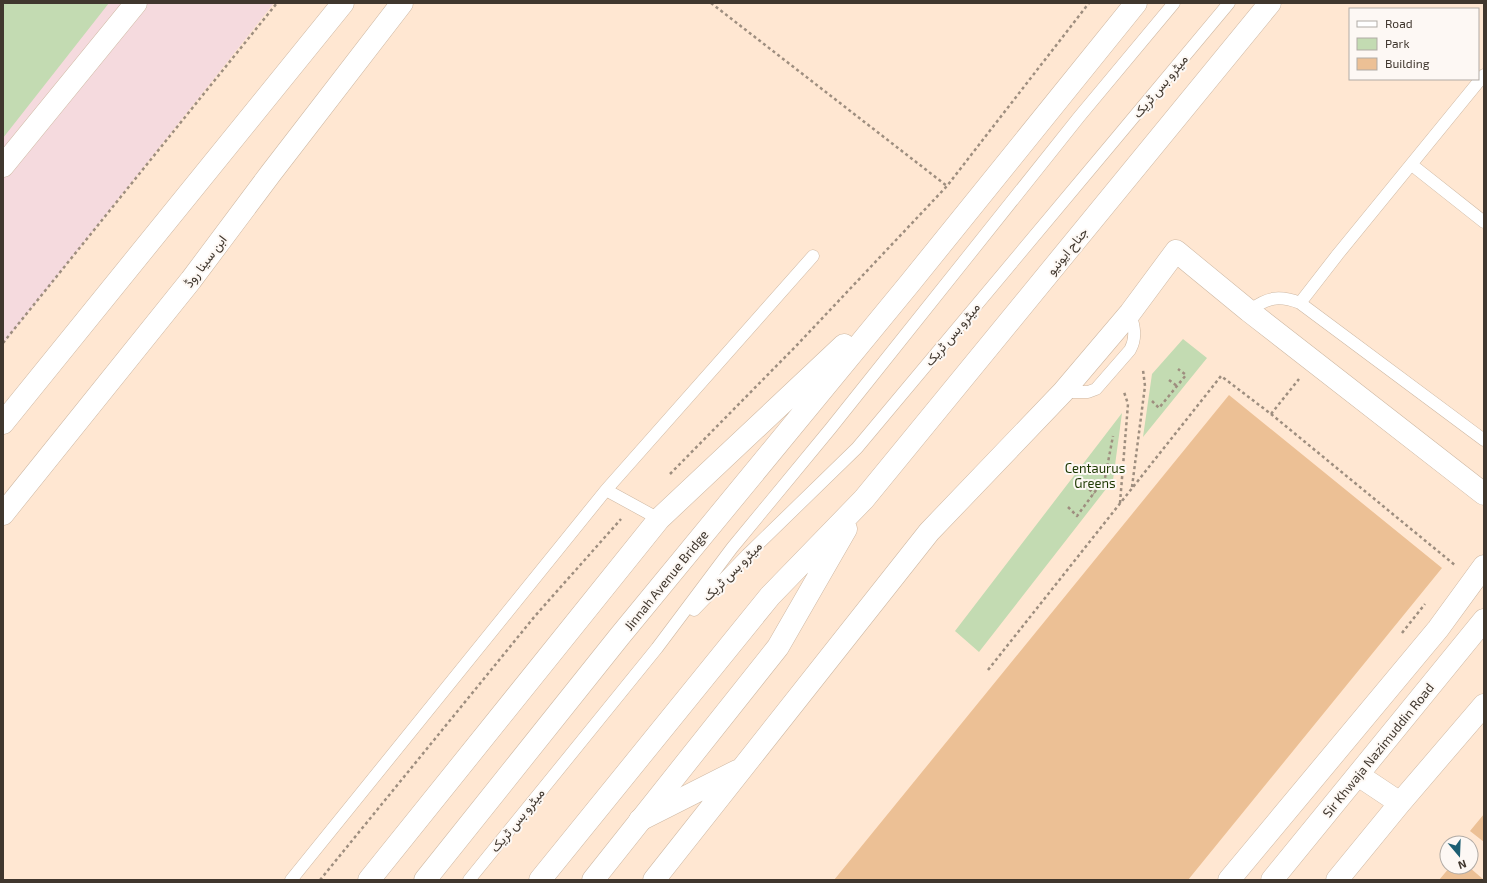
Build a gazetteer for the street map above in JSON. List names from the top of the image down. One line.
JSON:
{"streets":{"main road":["جناح ایونیو","ابن سینا روڈ","Jinnah Avenue Bridge","Sir Khwaja Nazimuddin Road"],"lane":["میٹرو بس ٹریک"]},"parks":["Centaurus Greens"],"legend":["Road","Park","Building"],"north":"bottom"}
